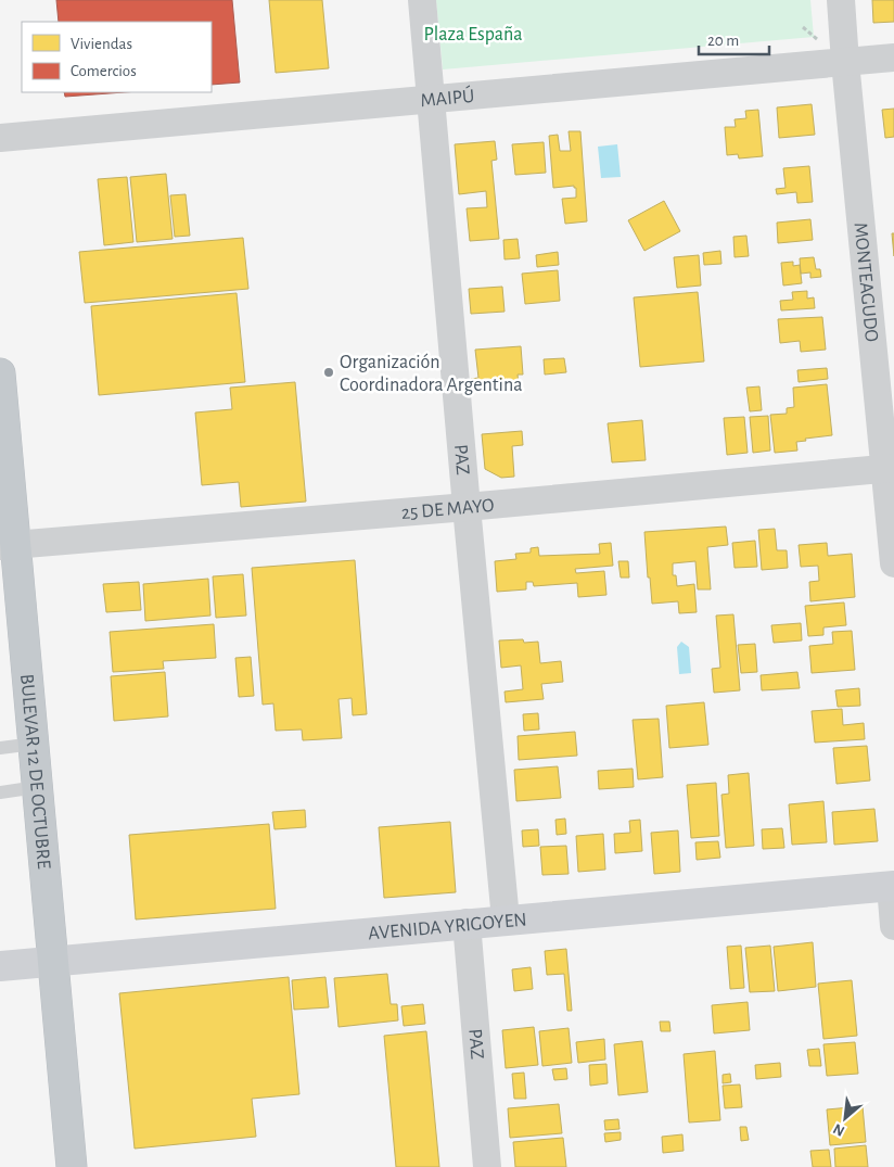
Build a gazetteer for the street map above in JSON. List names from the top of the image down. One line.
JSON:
{"streets":{"highway":["BULEVAR 12 DE OCTUBRE"],"main road":["AVENIDA YRIGOYEN"],"street":["MAIPÚ","MONTEAGUDO","PAZ","25 DE MAYO"]},"crossings":[["MAIPÚ","MONTEAGUDO"],["MAIPÚ","PAZ"],["MONTEAGUDO","25 DE MAYO"],["PAZ","25 DE MAYO"],["PAZ","AVENIDA YRIGOYEN"],["25 DE MAYO","BULEVAR 12 DE OCTUBRE"],["BULEVAR 12 DE OCTUBRE","AVENIDA YRIGOYEN"]],"parks":["Plaza España"],"places":["Organización Coordinadora Argentina"],"legend":["Viviendas","Comercios"],"scale_bar":"20 m","north":"bottom left"}
